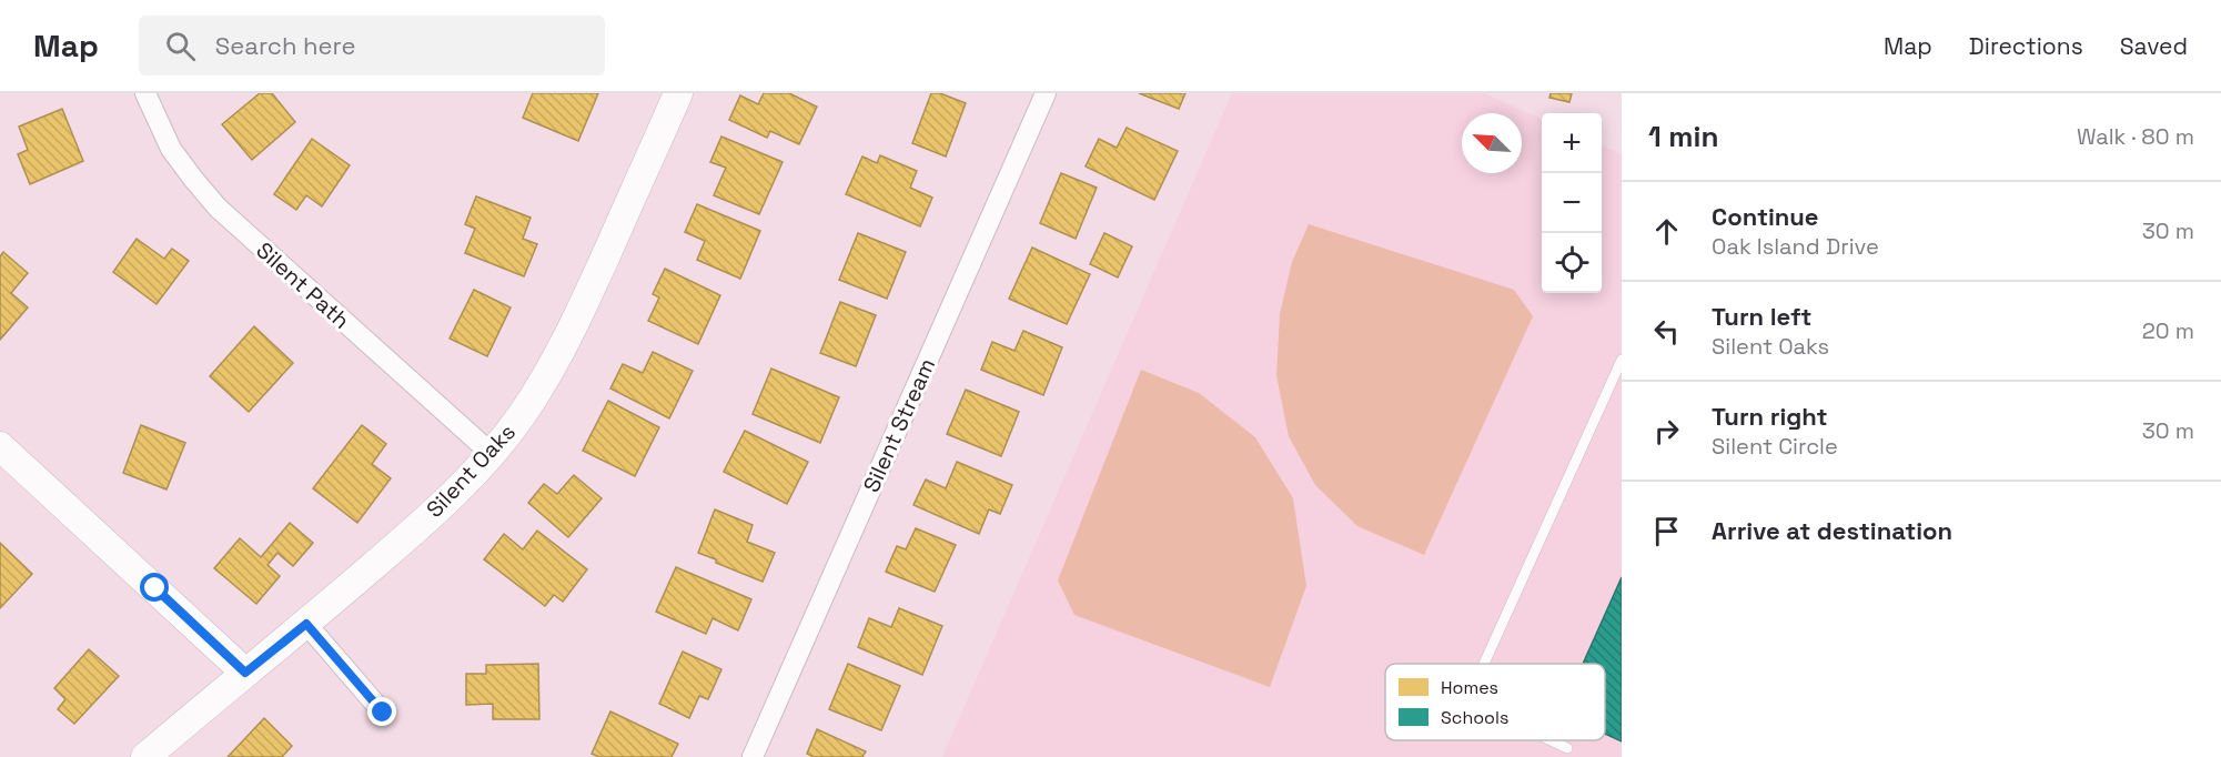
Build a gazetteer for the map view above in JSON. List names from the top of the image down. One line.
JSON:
{"streets":{"street":["Silent Path","Silent Stream","Silent Oaks"]},"crossings":[["Silent Path","Silent Oaks"]],"legend":["Homes","Schools"],"north":"top left","page":{"header":"Map","search":"Search here","nav":["Map","Directions","Saved"],"heading":["1 min","Walk · 80 m"],"map_buttons":["+","−"],"list":[["Continue","Oak Island Drive","30 m"],["Turn left","Silent Oaks","20 m"],["Turn right","Silent Circle","30 m"],"Arrive at destination"]}}
